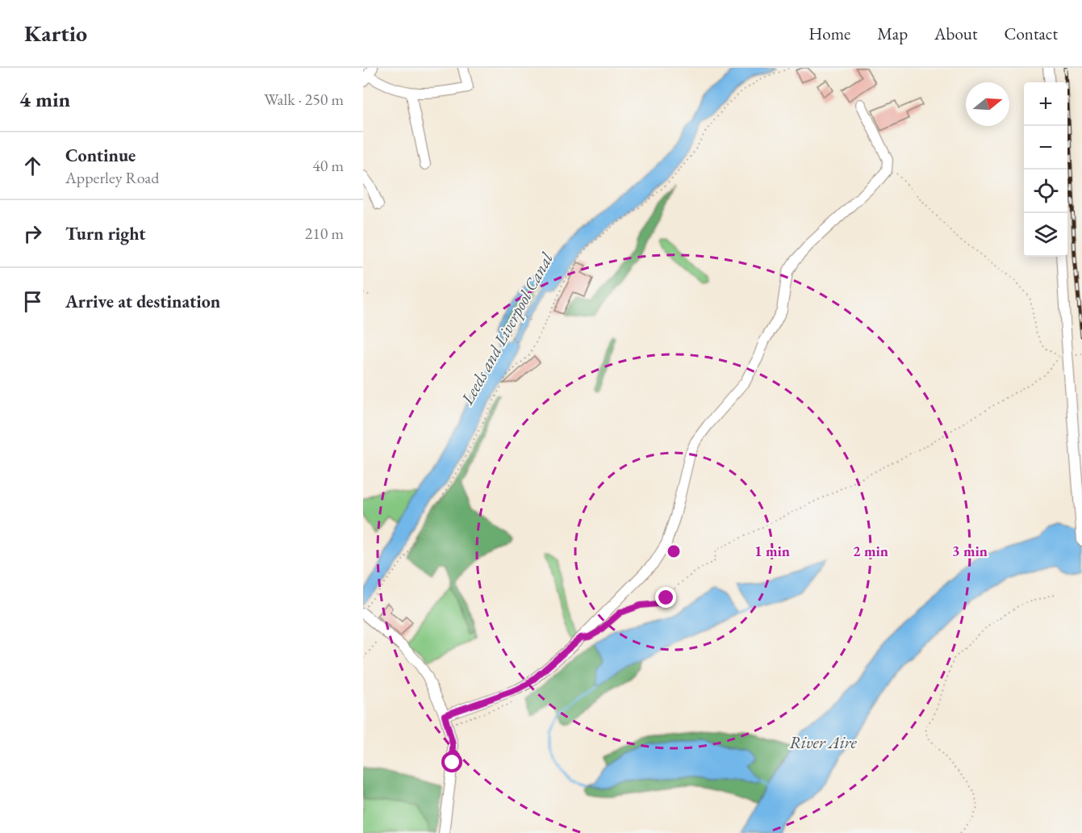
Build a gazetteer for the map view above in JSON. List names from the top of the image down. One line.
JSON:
{"water":["Leeds and Liverpool Canal","River Aire"],"north":"right","page":{"header":"Kartio","nav":["Home","Map","About","Contact"],"heading":["4 min","Walk · 250 m"],"map_buttons":["+","−"],"list":[["Continue","Apperley Road","40 m"],["Turn right","210 m"],"Arrive at destination"]},"rings":["1 min","2 min","3 min"]}
